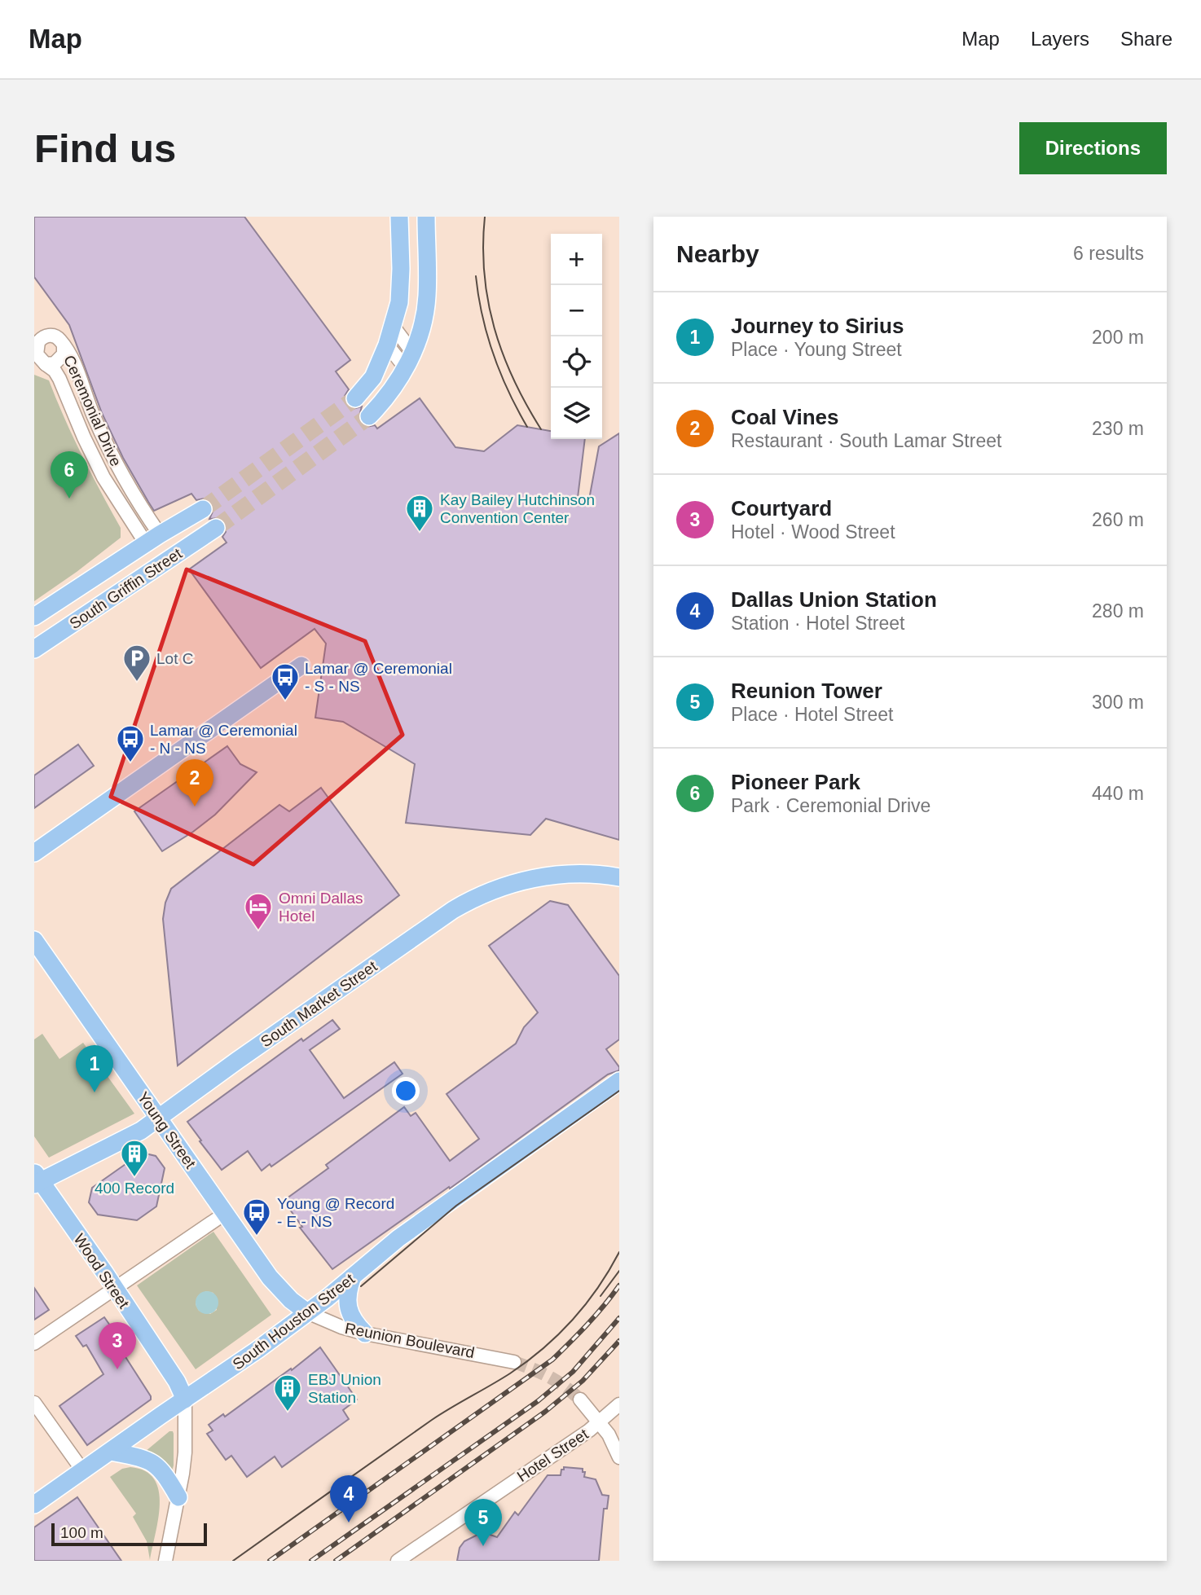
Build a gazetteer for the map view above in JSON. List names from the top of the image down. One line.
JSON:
{"streets":{"main road":["South Griffin Street","South Market Street","Young Street","Wood Street","South Houston Street"],"street":["Ceremonial Drive","Reunion Boulevard","Hotel Street"]},"crossings":[["Ceremonial Drive","South Griffin Street"],["South Market Street","Young Street"],["South Market Street","Wood Street"],["Young Street","South Houston Street"],["Young Street","Reunion Boulevard"],["Wood Street","South Houston Street"],["South Houston Street","Reunion Boulevard"]],"places":{"building":["Kay Bailey Hutchinson Convention Center","400 Record","EBJ Union Station"],"parking":["Lot C"],"bus stop":["Lamar @ Ceremonial - S - NS","Lamar @ Ceremonial - N - NS","Young @ Record - E - NS"],"hotel":["Omni Dallas Hotel"]},"scale_bar":"100 m","page":{"header":"Map","nav":["Map","Layers","Share"],"buttons":"Directions","title":"Find us","heading":["Nearby","6 results"],"map_buttons":["+","−"],"list":[{"mark":"1","name":"Journey to Sirius","note":"Place · Young Street","value":"200 m"},{"mark":"2","name":"Coal Vines","note":"Restaurant · South Lamar Street","value":"230 m"},{"mark":"3","name":"Courtyard","note":"Hotel · Wood Street","value":"260 m"},{"mark":"4","name":"Dallas Union Station","note":"Station · Hotel Street","value":"280 m"},{"mark":"5","name":"Reunion Tower","note":"Place · Hotel Street","value":"300 m"},{"mark":"6","name":"Pioneer Park","note":"Park · Ceremonial Drive","value":"440 m"}],"pins":["6","2","1","3","4","5"],"scale":"100 m"}}
